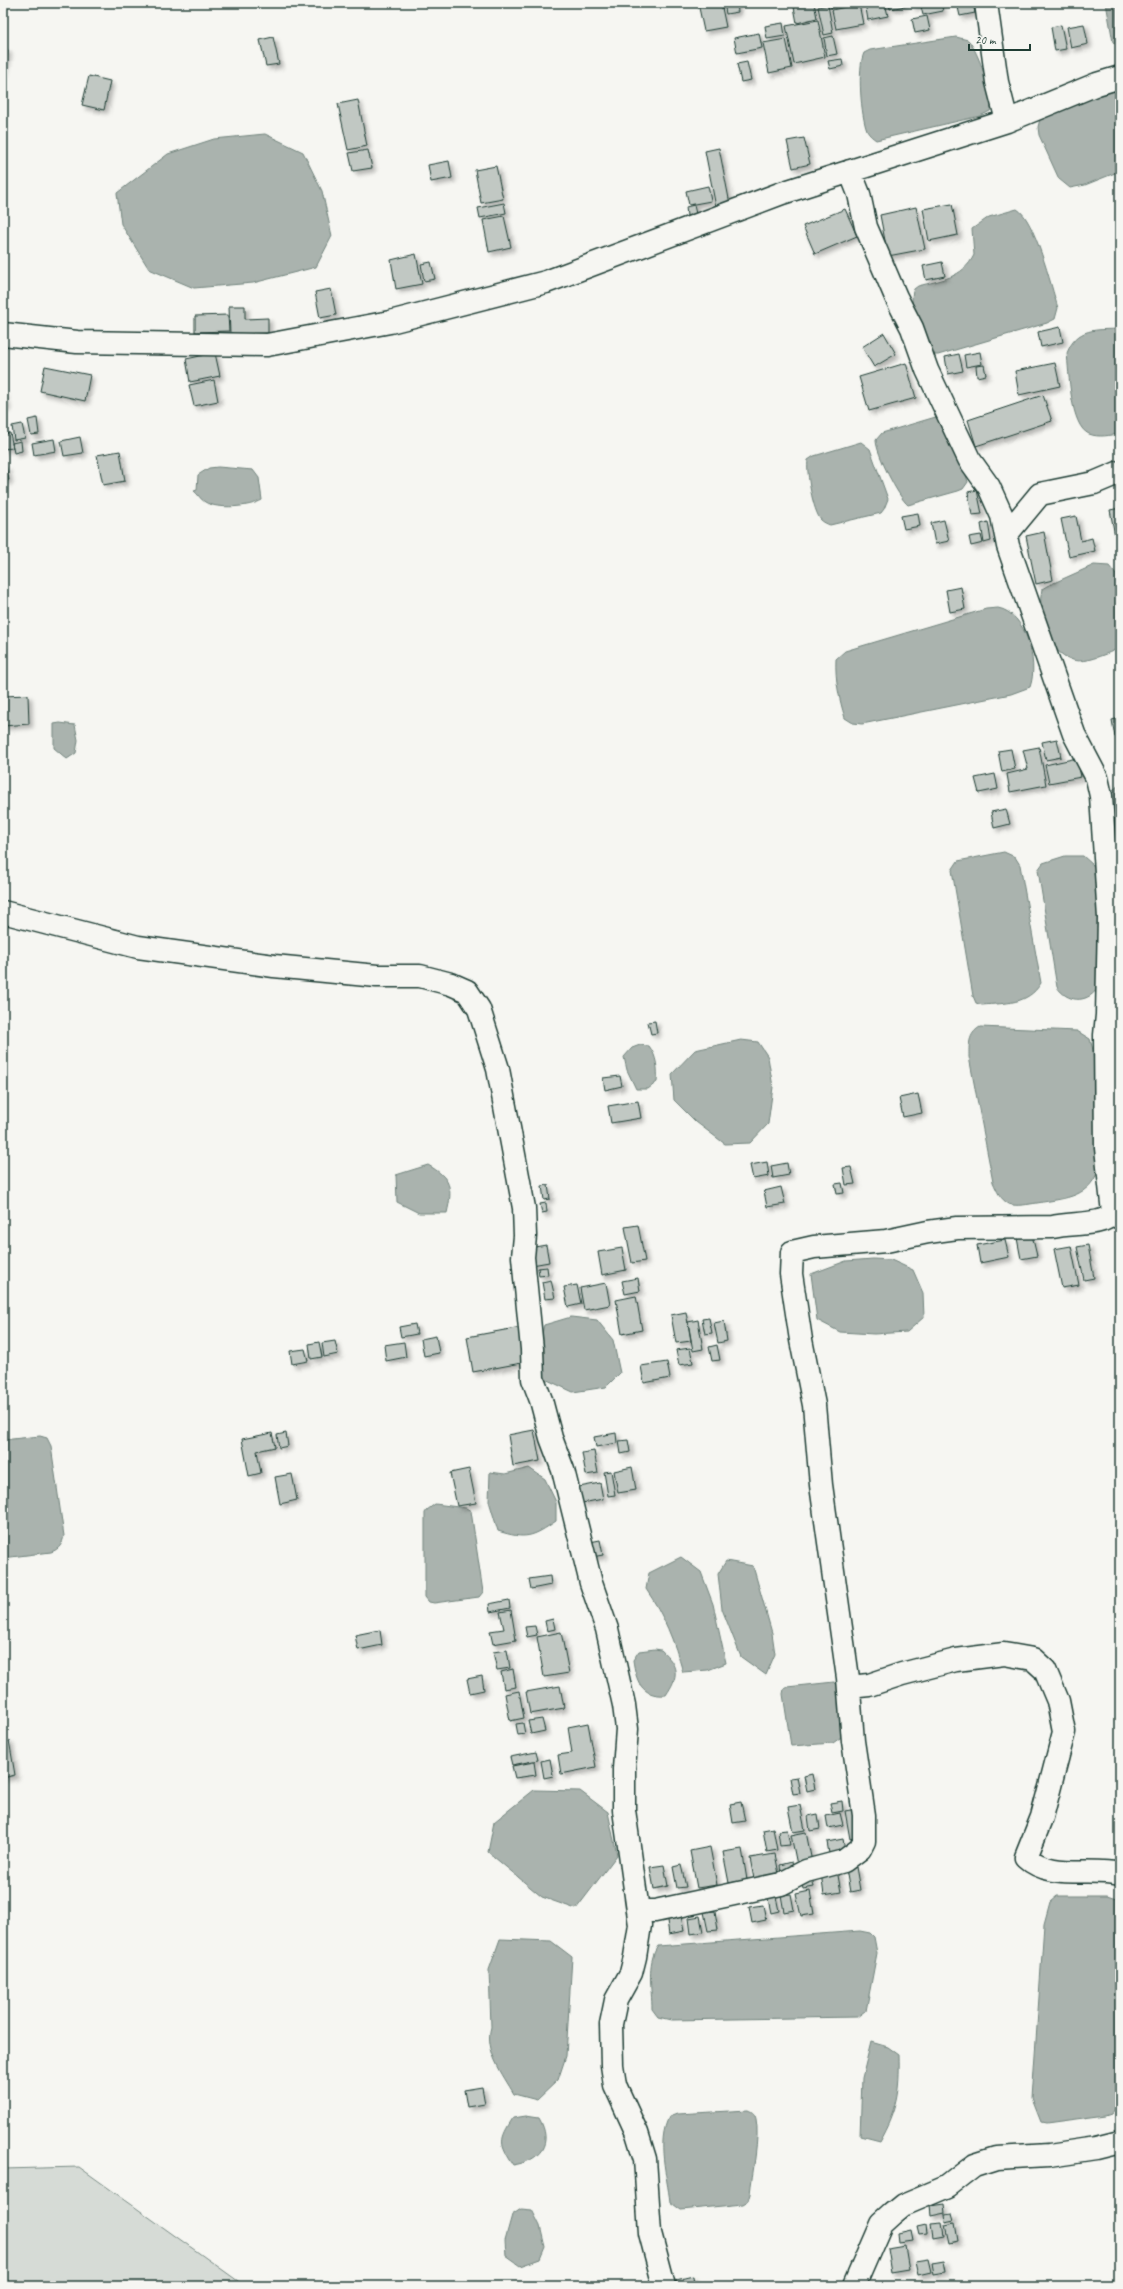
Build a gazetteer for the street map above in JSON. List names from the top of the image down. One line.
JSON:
{"scale_bar":"20 m"}
